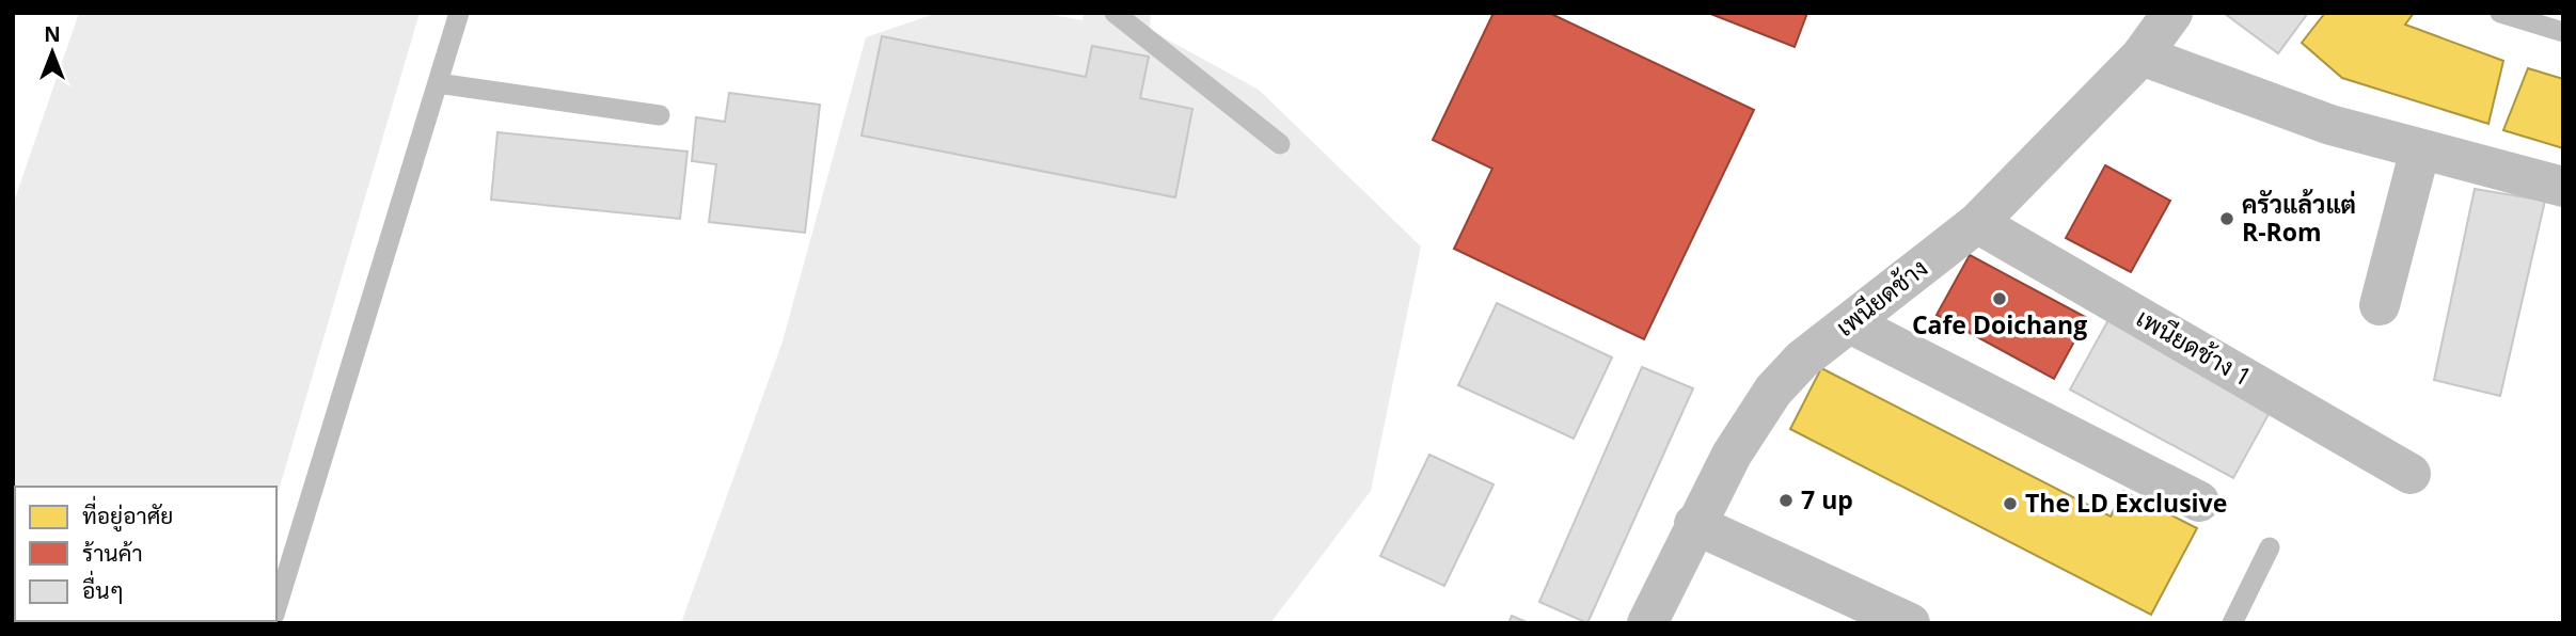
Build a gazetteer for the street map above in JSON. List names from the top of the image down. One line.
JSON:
{"streets":{"street":["เพนียดช้าง","เพนียดช้าง 1"]},"crossings":[["เพนียดช้าง","เพนียดช้าง 1"]],"places":["ครัวแล้วแต่ R-Rom","Cafe Doichang","7 up","The LD Exclusive"],"legend":["ที่อยู่อาศัย","ร้านค้า","อื่นๆ"],"north":"top"}
